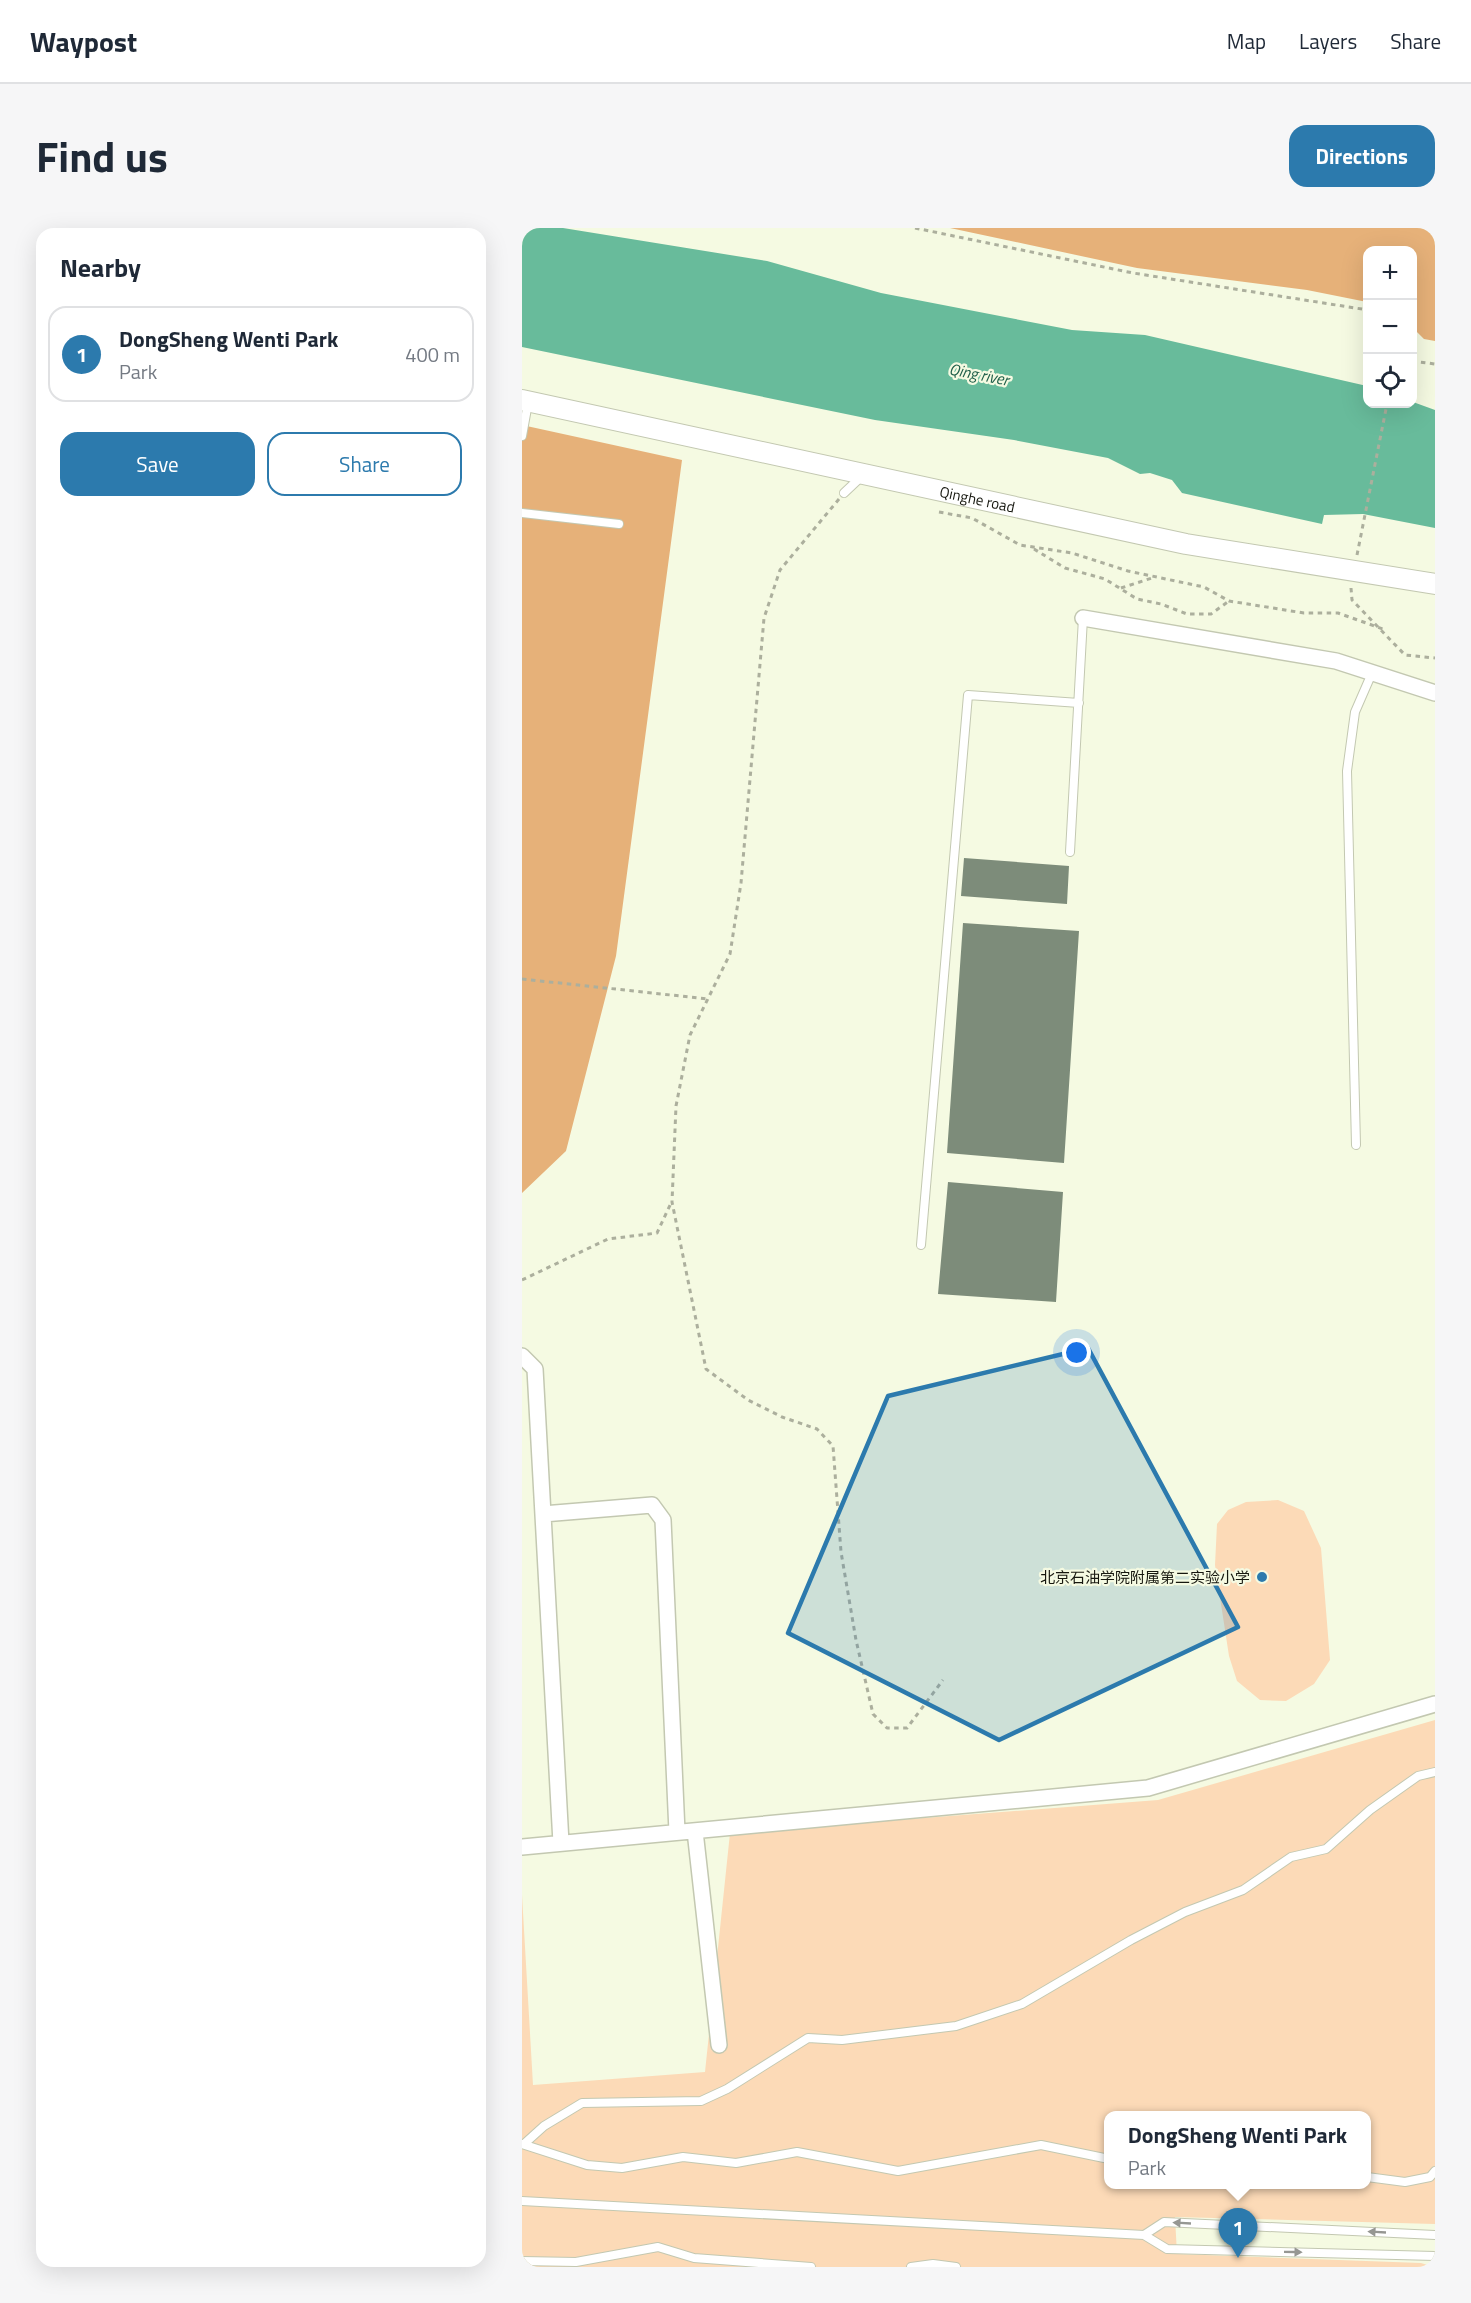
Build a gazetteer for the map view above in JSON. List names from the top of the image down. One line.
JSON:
{"streets":{"street":["Qinghe road"]},"water":["Qing river"],"places":["北京石油学院附属第二实验小学"],"page":{"header":"Waypost","nav":["Map","Layers","Share"],"title":"Find us","buttons":["Directions",["Save","Share"]],"heading":"Nearby","map_buttons":["+","−"],"list":[{"mark":"1","name":"DongSheng Wenti Park","note":"Park","value":"400 m"}],"popup":["DongSheng Wenti Park","Park"],"pins":"1"}}
